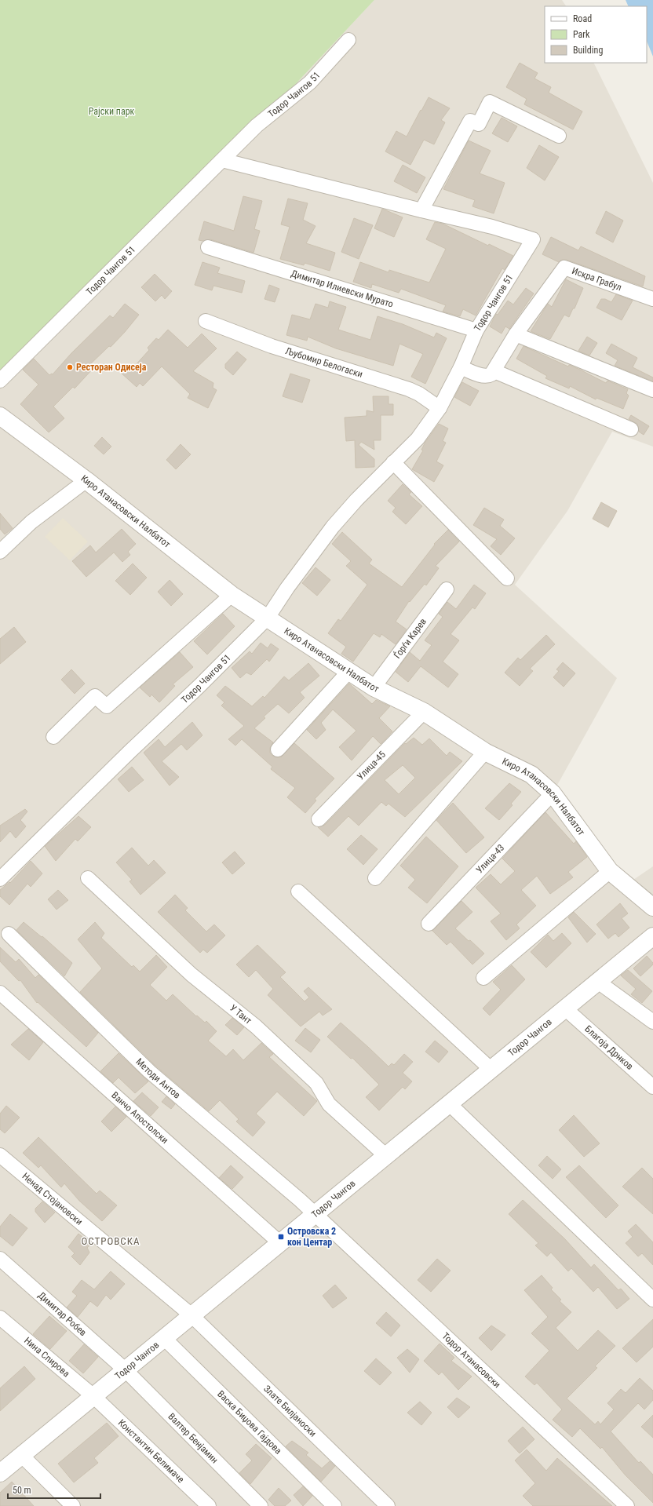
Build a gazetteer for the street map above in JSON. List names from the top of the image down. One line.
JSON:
{"streets":{"street":["Тодор Чангов 51","Искра Грабул","Димитар Илиевски Мурато","Љубомир Белогаски","Киро Атанасовски Налбатот","Ѓорѓи Карев","Улица-45","Улица-43","У Тант","Тодор Чангов","Благоја Дрнков","Методи Антов","Ванчо Апостолски","Ненад Стојановски","Димитар Робев","Нина Спирова","Тодор Атанасовски","Злате Билјаноски","Васка Биџова Гајдова","Валтер Бенјамин","Константин Белимаче"]},"crossings":[["Тодор Чангов 51","Димитар Илиевски Мурато"],["Тодор Чангов 51","Љубомир Белогаски"],["Тодор Чангов 51","Киро Атанасовски Налбатот"],["Киро Атанасовски Налбатот","Ѓорѓи Карев"],["Киро Атанасовски Налбатот","Улица-45"],["Киро Атанасовски Налбатот","Улица-43"],["У Тант","Тодор Чангов"],["Тодор Чангов","Благоја Дрнков"],["Тодор Чангов","Методи Антов"],["Тодор Чангов","Ванчо Апостолски"],["Тодор Чангов","Ненад Стојановски"],["Тодор Чангов","Димитар Робев"],["Тодор Чангов","Нина Спирова"],["Тодор Чангов","Тодор Атанасовски"],["Тодор Чангов","Злате Билјаноски"],["Тодор Чангов","Васка Биџова Гајдова"],["Тодор Чангов","Валтер Бенјамин"],["Тодор Чангов","Константин Белимаче"],["Методи Антов","Тодор Атанасовски"],["Ненад Стојановски","Злате Билјаноски"],["Димитар Робев","Валтер Бенјамин"],["Нина Спирова","Константин Белимаче"]],"districts":["ОСТРОВСКА"],"parks":["Рајски парк"],"places":{"other":["Ресторан Одисеја"],"transit":["Островска 2 кон Центар"]},"legend":["Road","Park","Building"],"scale_bar":"50 m"}
